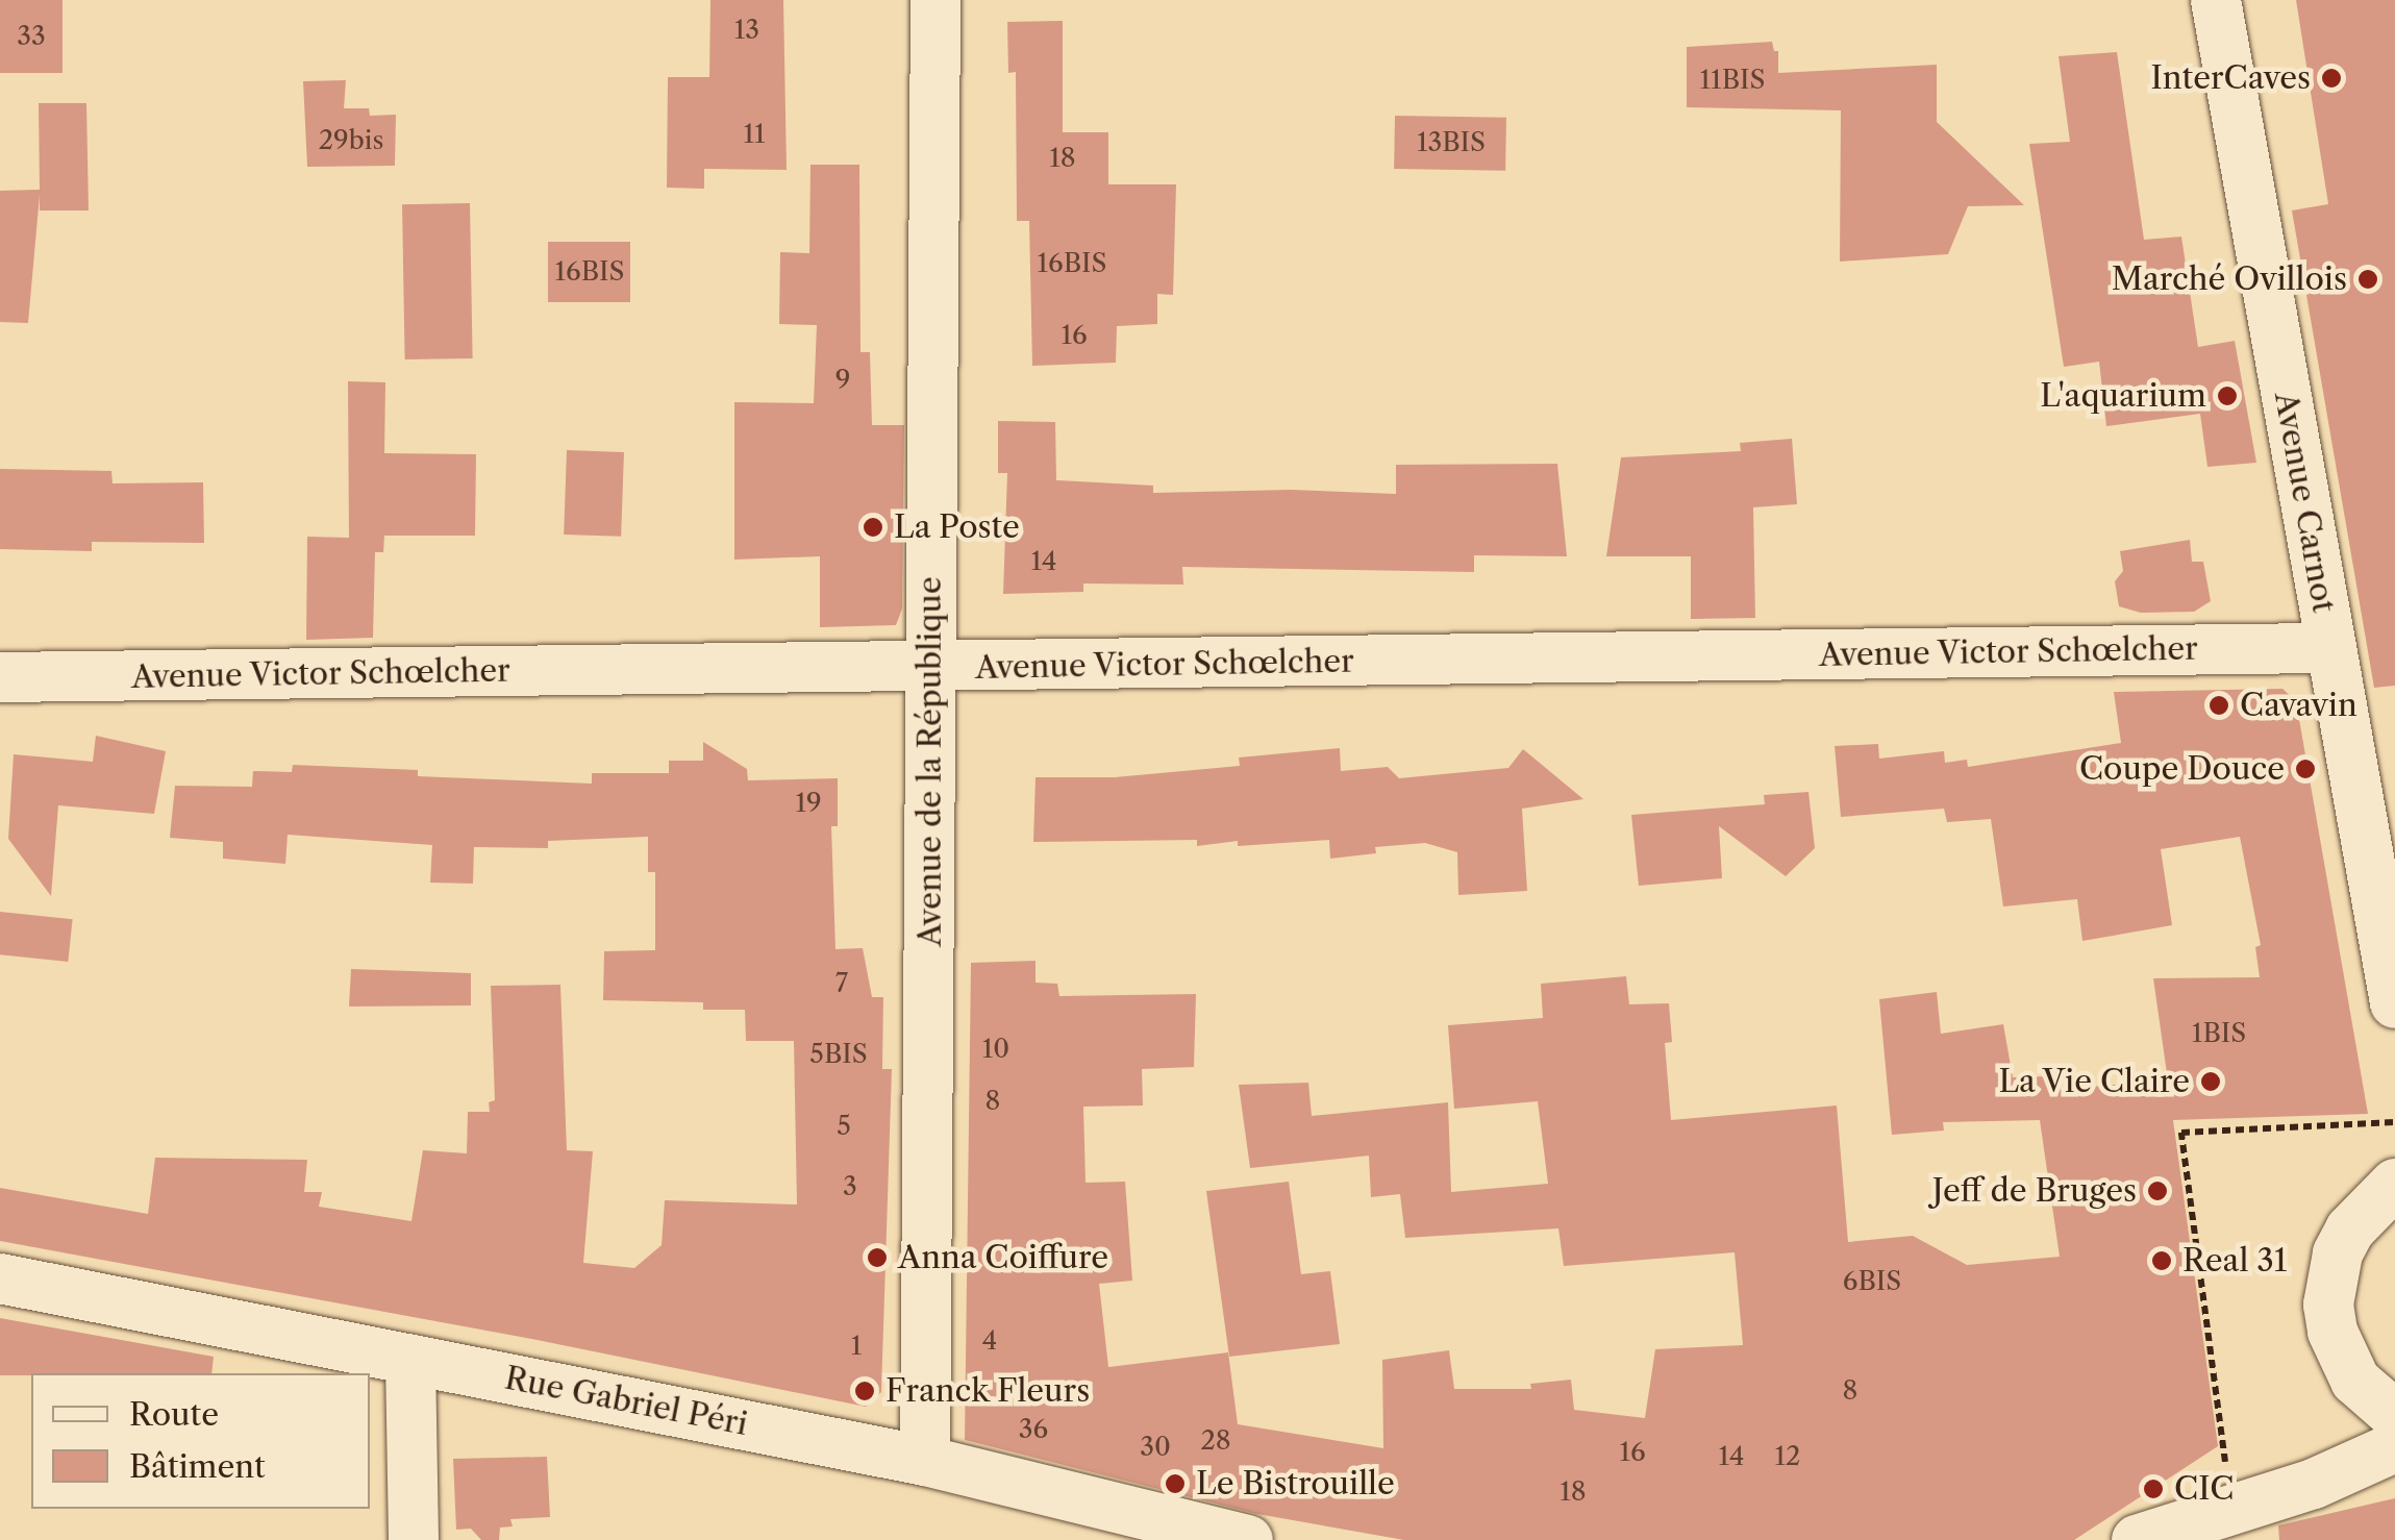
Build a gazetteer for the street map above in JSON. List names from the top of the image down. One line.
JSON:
{"streets":{"street":["Avenue Carnot","Avenue Victor Schœlcher","Avenue de la République","Rue Gabriel Péri"]},"crossings":[["Avenue Carnot","Avenue Victor Schœlcher"],["Avenue Victor Schœlcher","Avenue de la République"],["Avenue de la République","Rue Gabriel Péri"]],"places":["InterCaves","Marché Ovillois","L'aquarium","La Poste","Cavavin","Coupe Douce","La Vie Claire","Jeff de Bruges","Anna Coiffure","Real 31","Franck Fleurs","Le Bistrouille","CIC"],"house_numbers":["13","33","11BIS","11","29bis","13BIS","18","16BIS","16BIS","16","9","14","19","7","1BIS","10","5BIS","8","5","3","6BIS","4","1","8","36","28","30","16","14","12","18"],"legend":["Route","Bâtiment"]}
